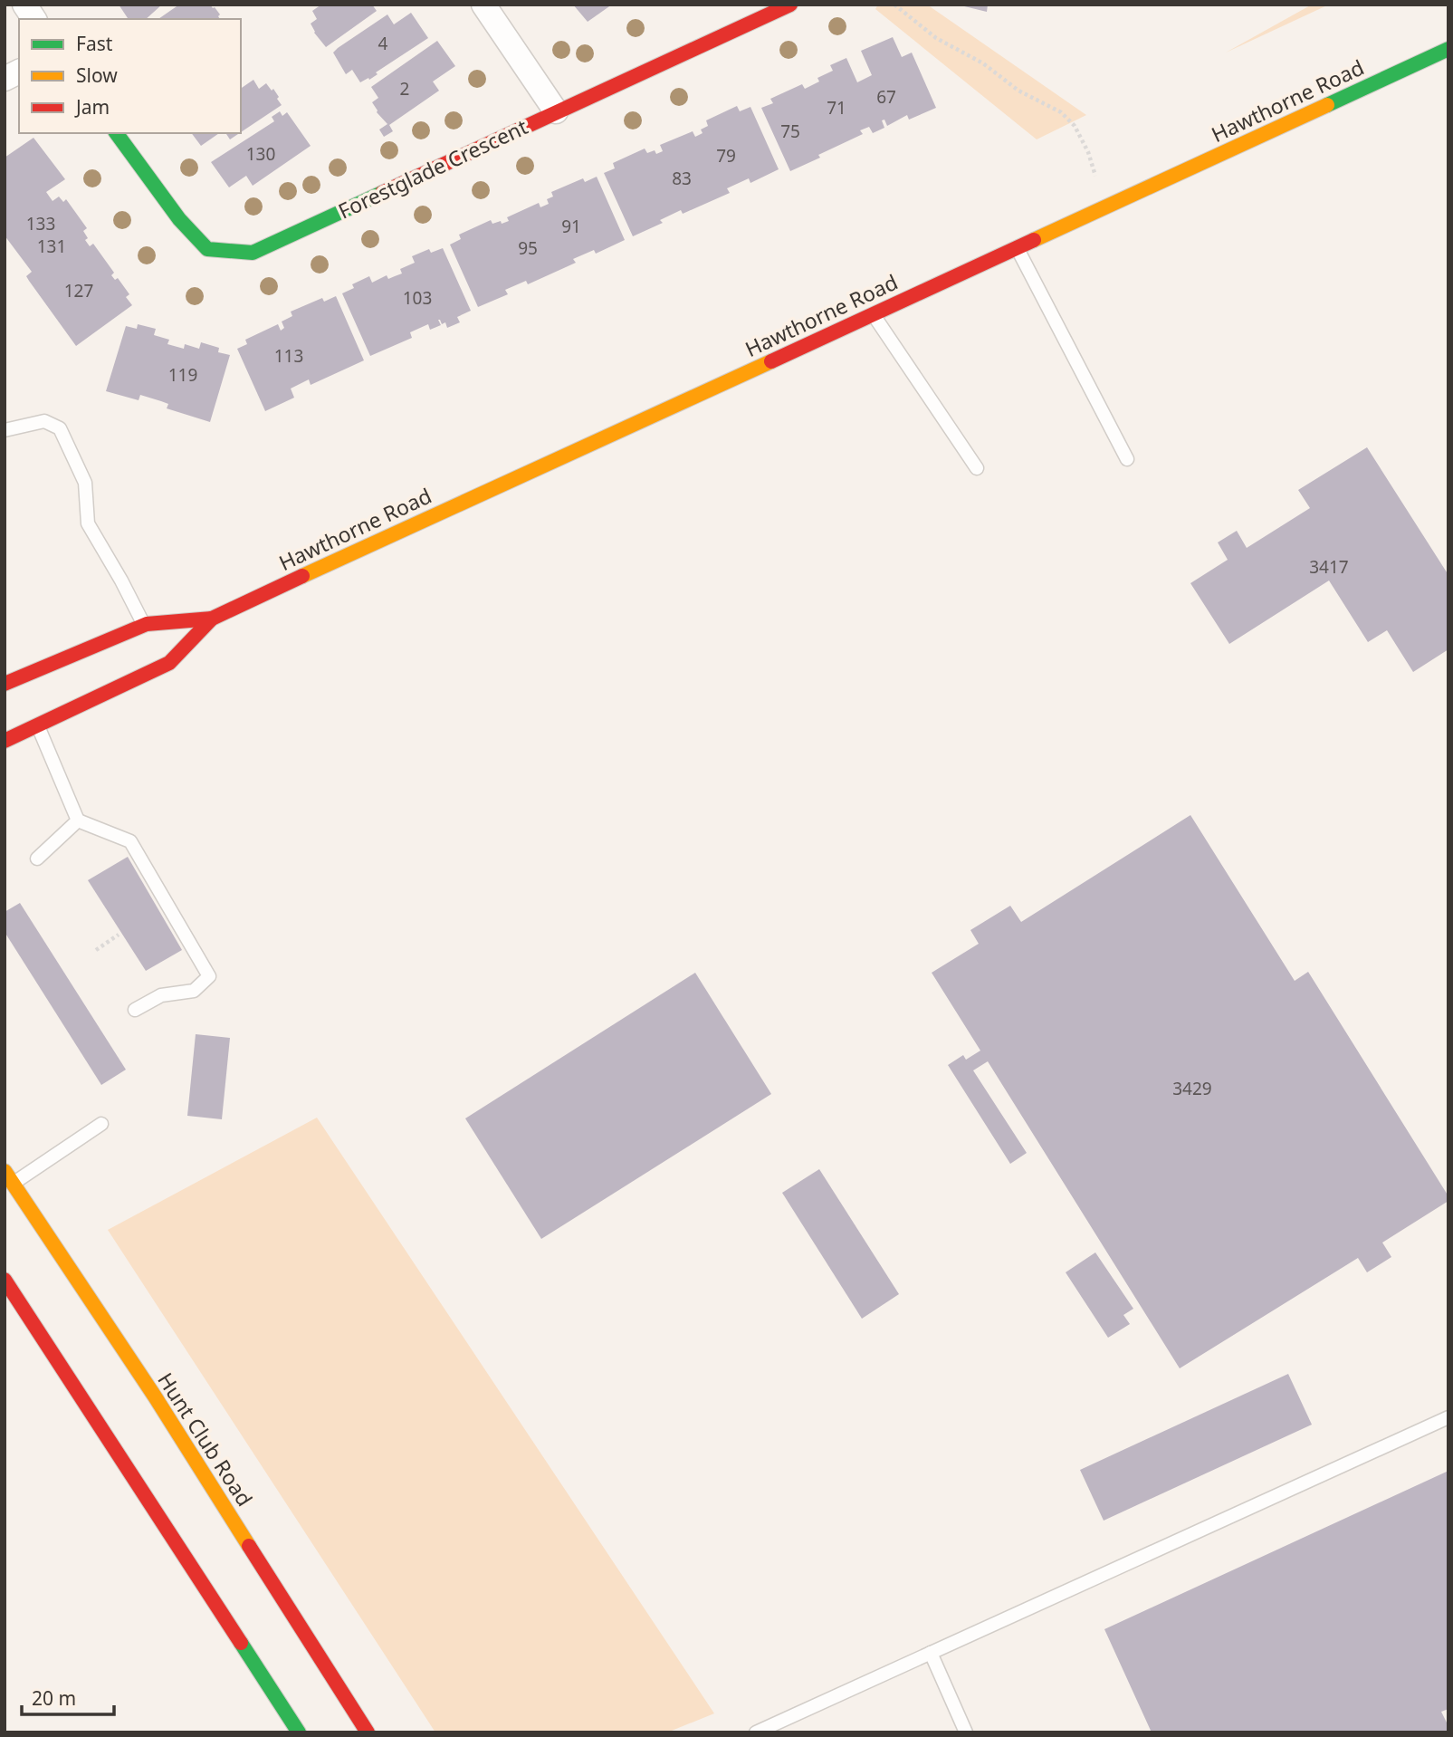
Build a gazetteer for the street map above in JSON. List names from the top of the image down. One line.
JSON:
{"streets":{"main road":["Hawthorne Road","Forestglade Crescent","Hunt Club Road"]},"house_numbers":["4","2","67","71","75","130","79","83","133","91","131","95","127","103","113","119","3417","3429"],"legend":["Fast","Slow","Jam"],"scale_bar":"20 m"}
